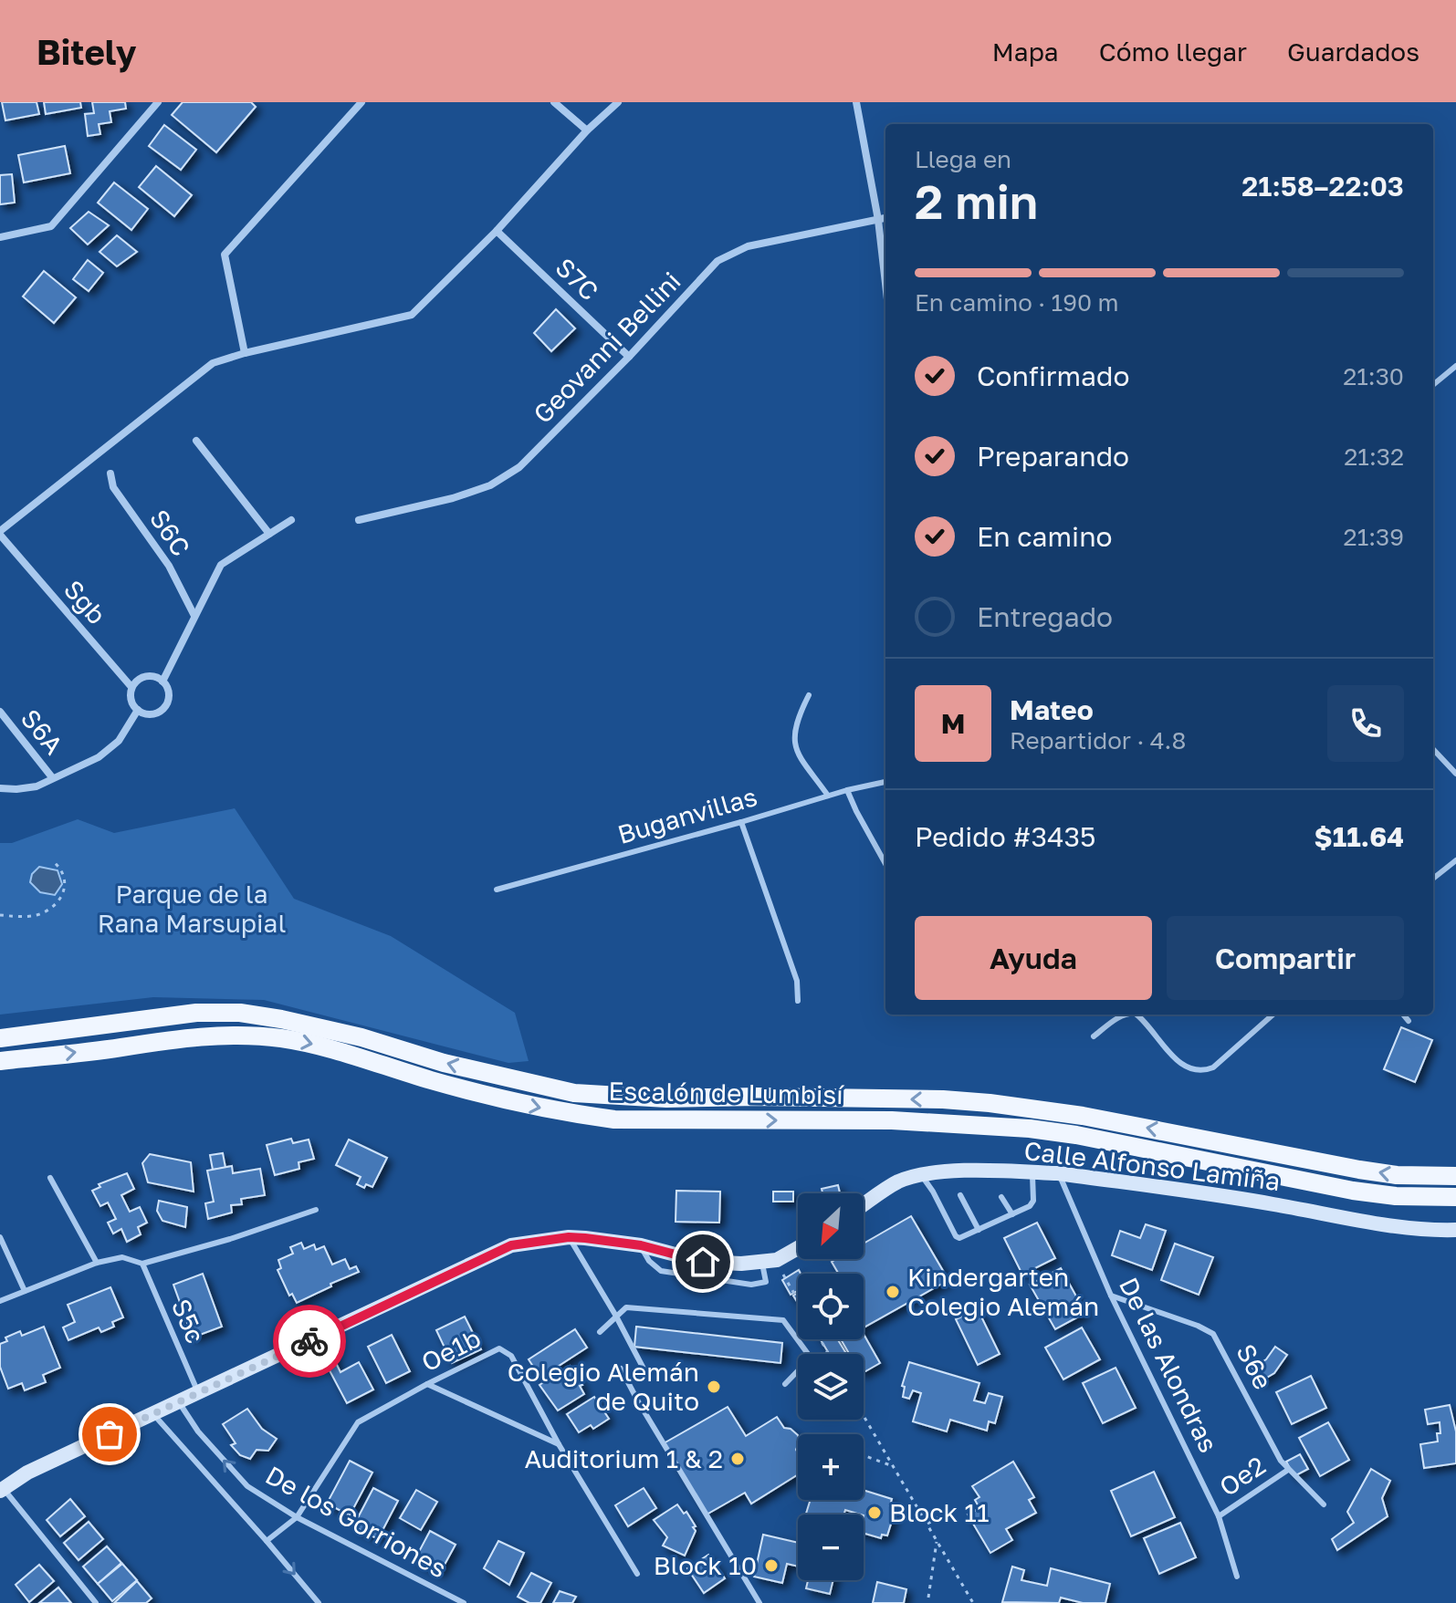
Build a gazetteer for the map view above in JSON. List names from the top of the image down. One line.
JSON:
{"streets":{"main road":["Escalón de Lumbisí"],"street":["S7C","Geovanni Bellini","S6C","Sgb","S6A","Calle Alfonso Lamiña"],"lane":["Buganvillas","S5c","Oe1b","De las Alondras","S6e","Oe2","De los Gorriones"]},"crossings":[["S7C","Geovanni Bellini"],["Calle Alfonso Lamiña","De las Alondras"],["Oe1b","De los Gorriones"],["De las Alondras","S6e"],["De las Alondras","Oe2"],["S6e","Oe2"]],"parks":["Parque de la Rana Marsupial"],"places":["Kindergarten Colegio Alemán","Colegio Alemán de Quito","Auditorium 1 & 2","Block 11","Block 10"],"north":"bottom left","page":{"header":"Bitely","nav":["Mapa","Cómo llegar","Guardados"],"heading":["2 min","Llega en","21:58–22:03"],"panel":["Mateo","Repartidor · 4.8","Pedido #3435","$11.64"],"bar":"En camino · 190 m","list":[["Confirmado","21:30"],["Preparando","21:32"],["En camino","21:39"],"Entregado"],"round":"M","buttons":["Ayuda","Compartir"],"map_buttons":["+","−"]}}
